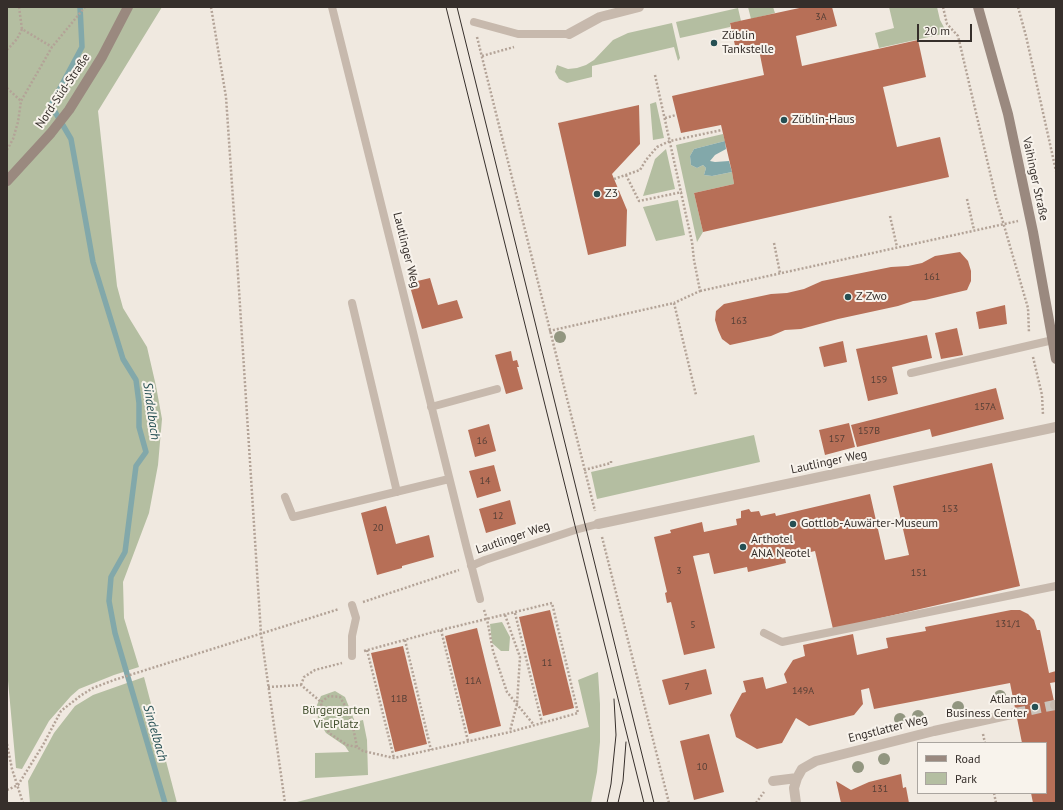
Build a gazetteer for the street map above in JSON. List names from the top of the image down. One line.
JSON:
{"streets":{"main road":["Nord-Süd-Straße","Vaihinger Straße"],"street":["Lautlinger Weg","Engstlatter Weg"]},"water":["Sindelbach"],"parks":["Bürgergarten VielPlatz"],"places":["Züblin Tankstelle","Züblin-Haus","Z3","Z Zwo","Gottlob-Auwärter-Museum","Arthotel ANA Neotel","Atlanta Business Center"],"house_numbers":["3A","161","163","159","157A","157B","157","16","14","153","12","20","3","151","131/1","5","11","11A","7","149A","11B","10","131"],"legend":["Road","Park"],"scale_bar":"20 m"}
